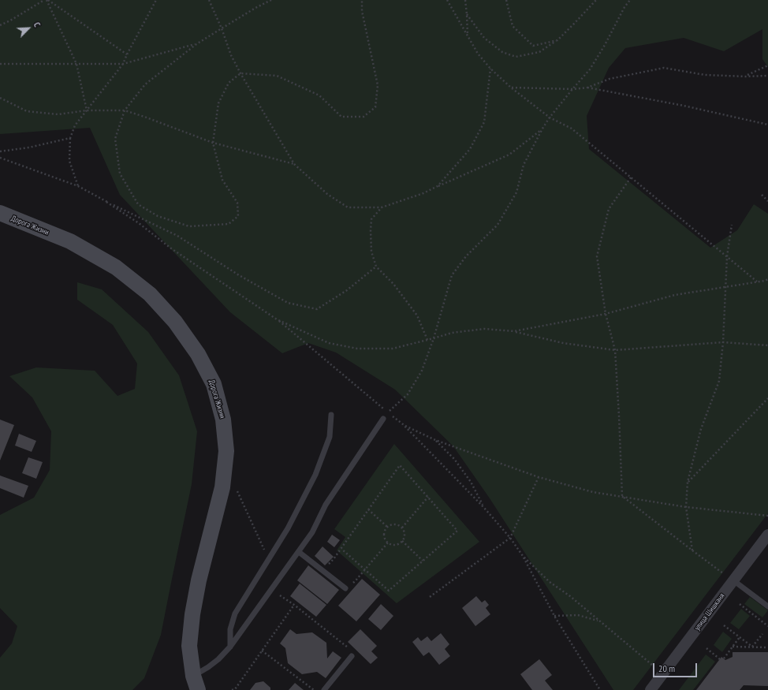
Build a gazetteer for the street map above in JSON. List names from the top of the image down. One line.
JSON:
{"streets":{"main road":["Дорога Жизни"],"street":["улица Шишканя"]},"scale_bar":"20 m","north":"top right"}
